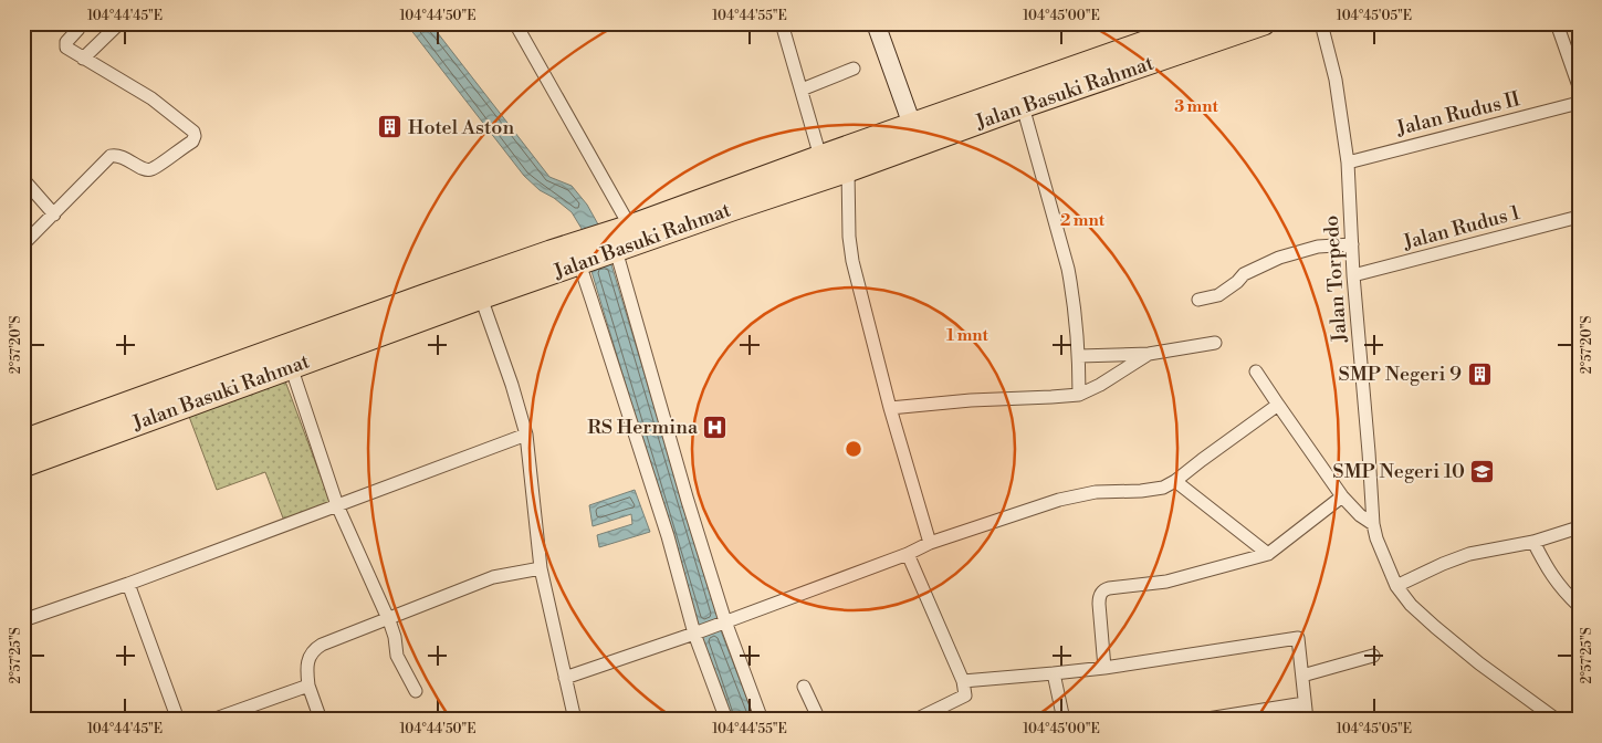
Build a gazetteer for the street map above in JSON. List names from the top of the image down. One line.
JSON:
{"streets":{"highway":["Jalan Basuki Rahmat"],"street":["Jalan Rudus II","Jalan Rudus 1","Jalan Torpedo"]},"crossings":[["Jalan Rudus II","Jalan Torpedo"],["Jalan Rudus 1","Jalan Torpedo"]],"places":{"building":["Hotel Aston","SMP Negeri 9"],"hospital":["RS Hermina"],"school or university":["SMP Negeri 10"]},"coordinates":["104°44'45\"E","104°44'50\"E","104°44'55\"E","104°45'00\"E","104°45'05\"E","2°57'20\"S","2°57'25\"S"],"rings":["3 mnt","2 mnt","1 mnt"]}
